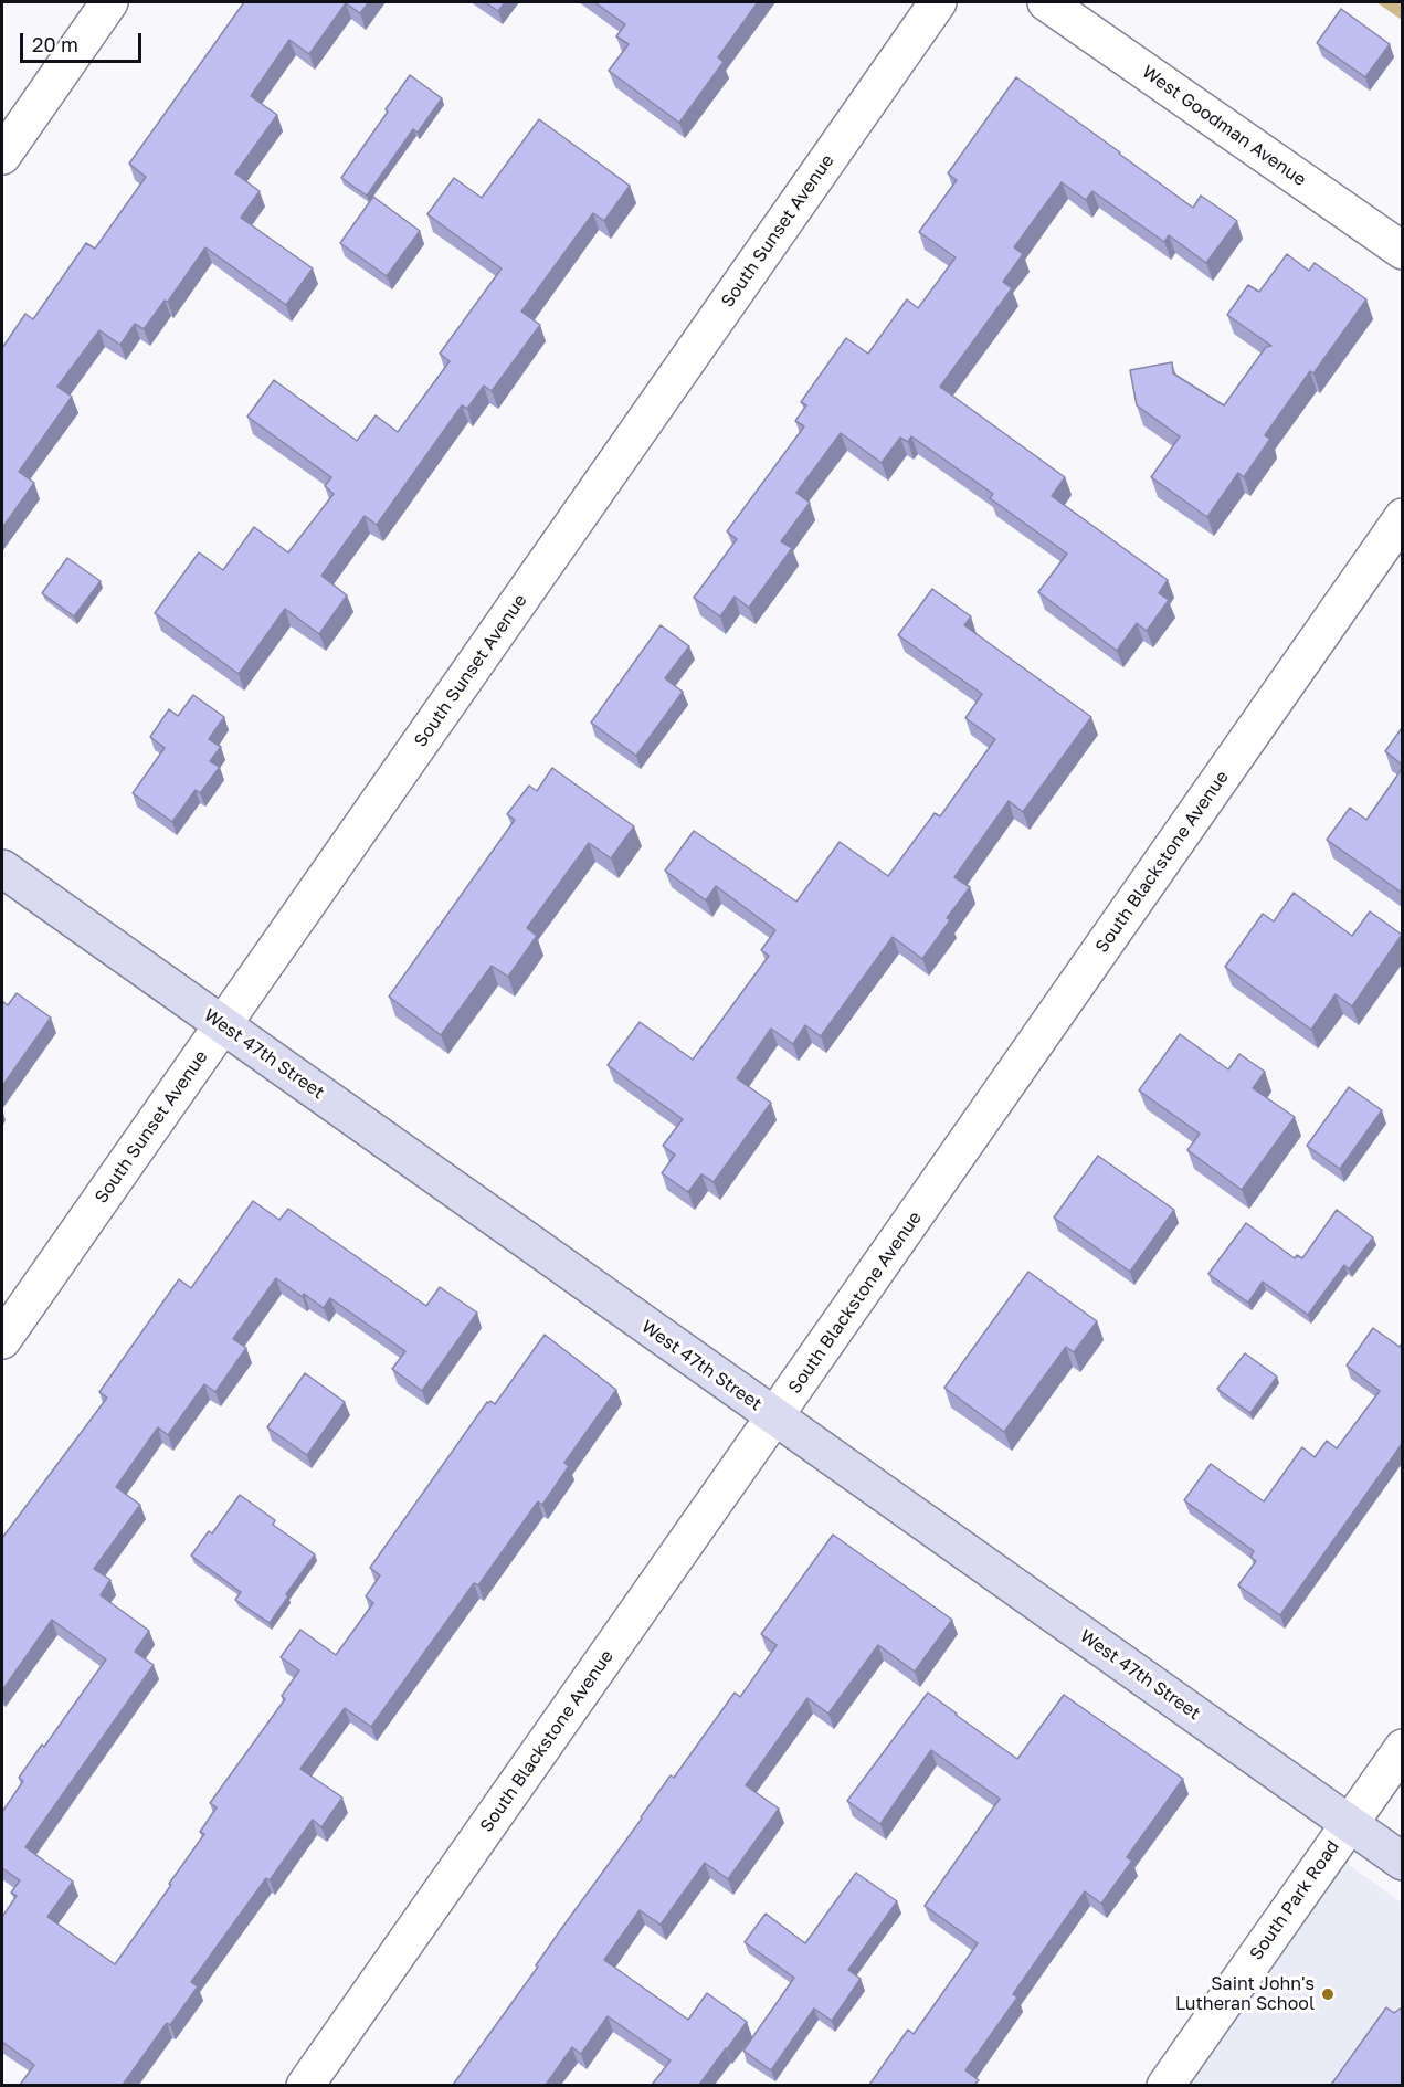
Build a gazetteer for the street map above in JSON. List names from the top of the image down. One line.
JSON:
{"streets":{"main road":["West 47th Street"],"street":["West Goodman Avenue","South Sunset Avenue","South Blackstone Avenue","South Park Road"]},"crossings":[["South Sunset Avenue","West 47th Street"],["South Blackstone Avenue","West 47th Street"],["West 47th Street","South Park Road"]],"places":["Saint John's Lutheran School"],"scale_bar":"20 m"}
